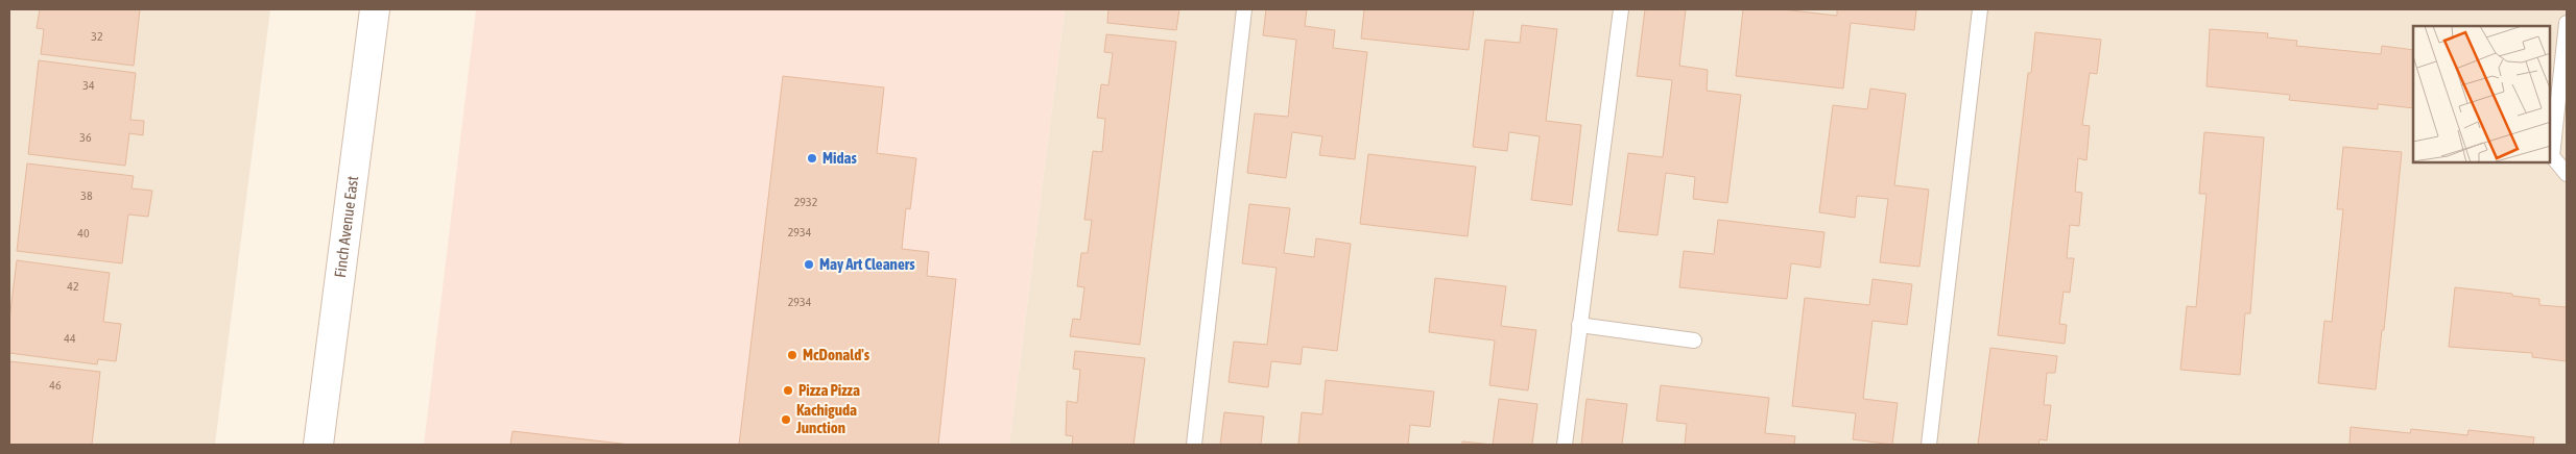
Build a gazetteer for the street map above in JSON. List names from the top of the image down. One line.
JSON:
{"streets":{"main road":["Finch Avenue East"]},"places":["Midas","May Art Cleaners","McDonald's","Pizza Pizza","Kachiguda Junction"],"house_numbers":["32","34","36","38","2932","2934","40","42","2934","44","46"]}
